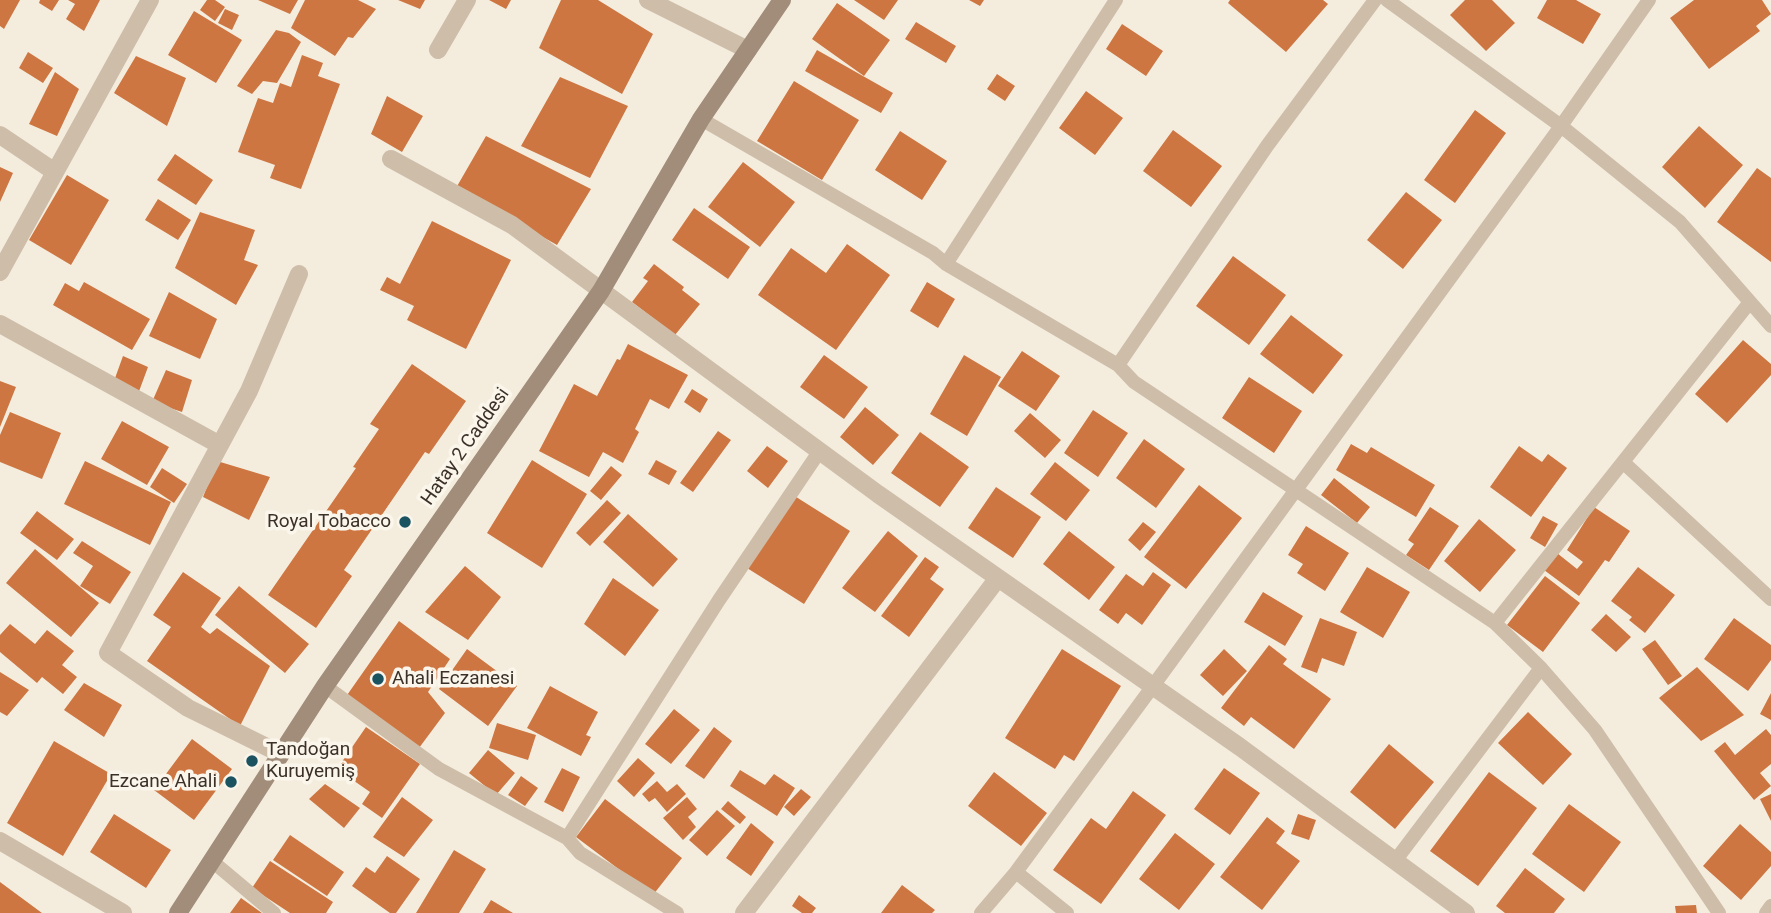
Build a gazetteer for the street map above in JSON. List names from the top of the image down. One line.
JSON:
{"streets":{"street":["Hatay 2 Caddesi"]},"places":["Royal Tobacco","Ahali Eczanesi","Tandoğan Kuruyemiş","Ezcane Ahali"]}
